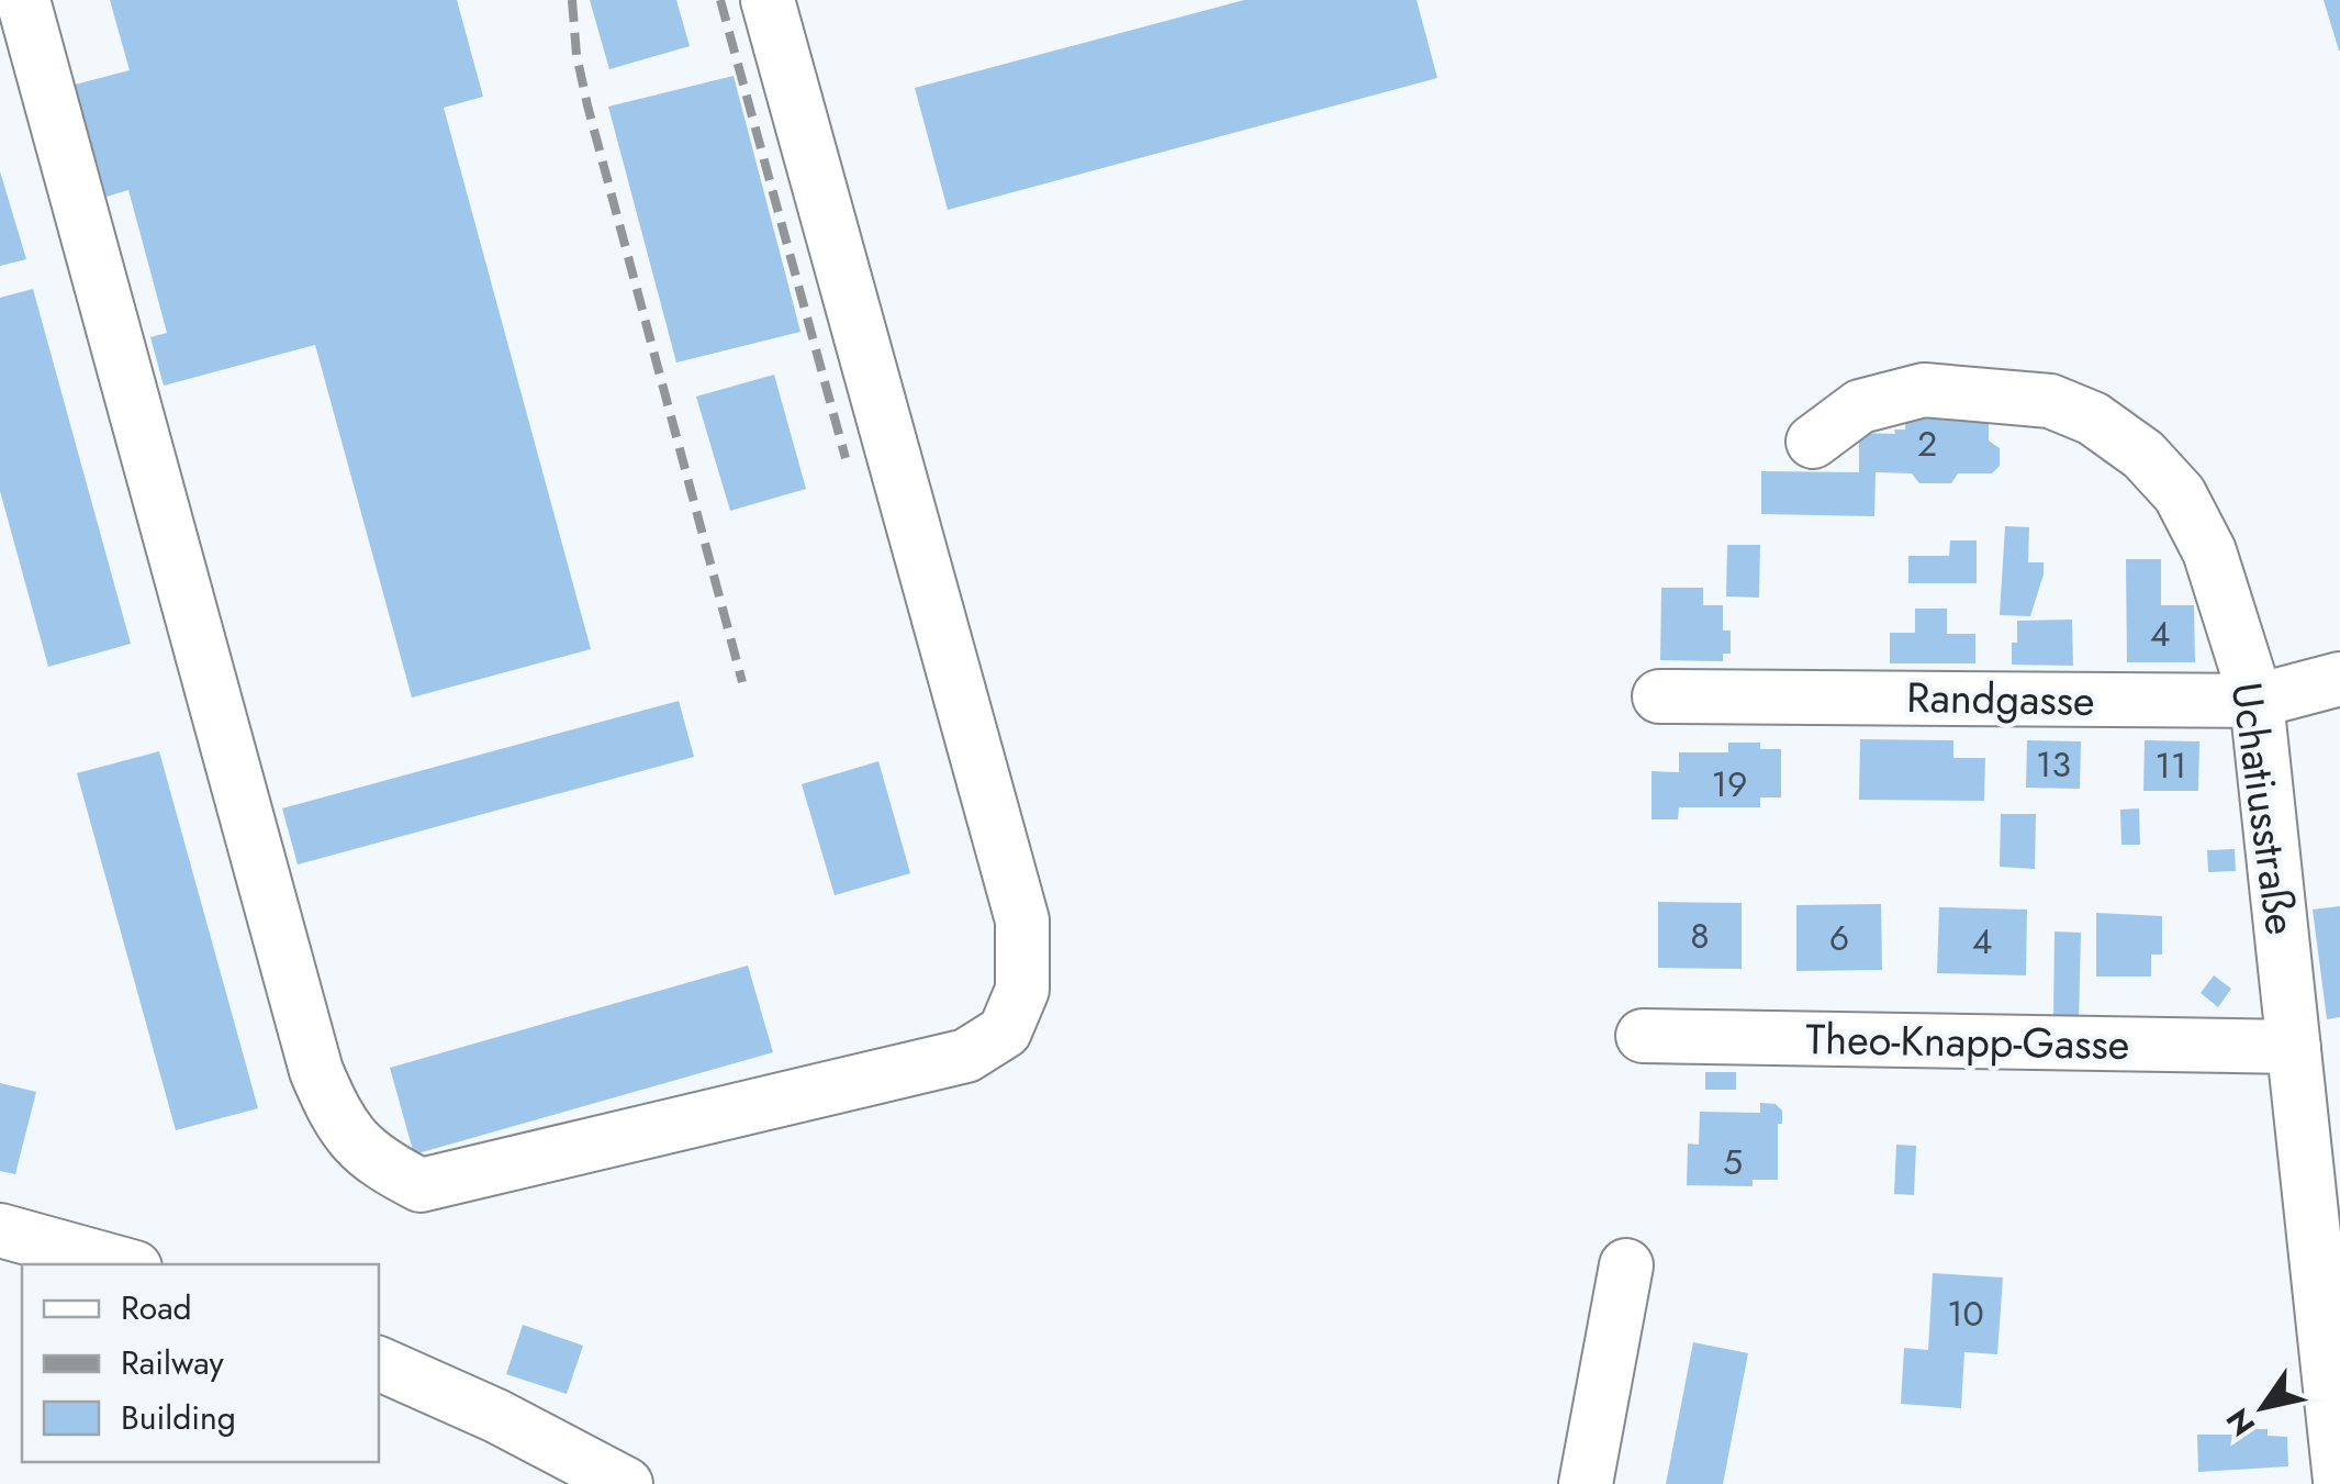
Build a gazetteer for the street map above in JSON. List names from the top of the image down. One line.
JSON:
{"streets":{"street":["Randgasse","Uchatiusstraße","Theo-Knapp-Gasse"]},"crossings":[["Randgasse","Uchatiusstraße"],["Uchatiusstraße","Theo-Knapp-Gasse"]],"house_numbers":["2","4","13","11","19","8","6","4","5","10"],"legend":["Road","Railway","Building"],"north":"bottom left"}
